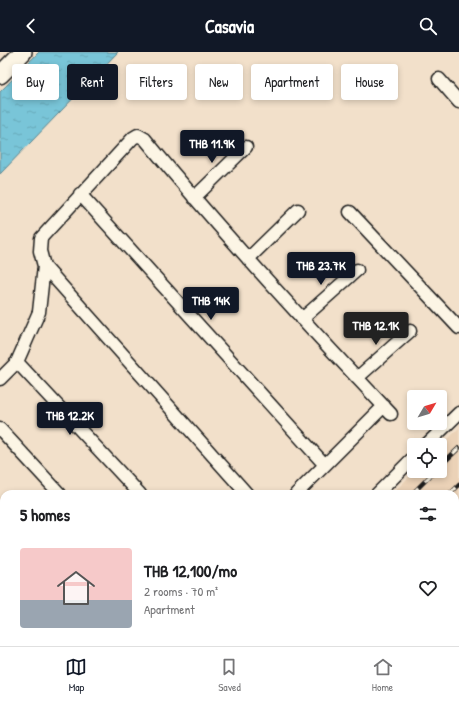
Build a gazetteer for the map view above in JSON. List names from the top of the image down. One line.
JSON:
{"north":"top right","page":{"header":"Casavia","chip":["Buy","Rent","Filters","New","Apartment","House"],"price":["THB 11.9K","THB 23.7K","THB 14K","THB 12.1K","THB 12.2K"],"heading":"5 homes","list":[{"name":"THB 12,100/mo","note":"2 rooms · 70 m² · Apartment"}],"tabs":["Map","Saved","Home"]}}
